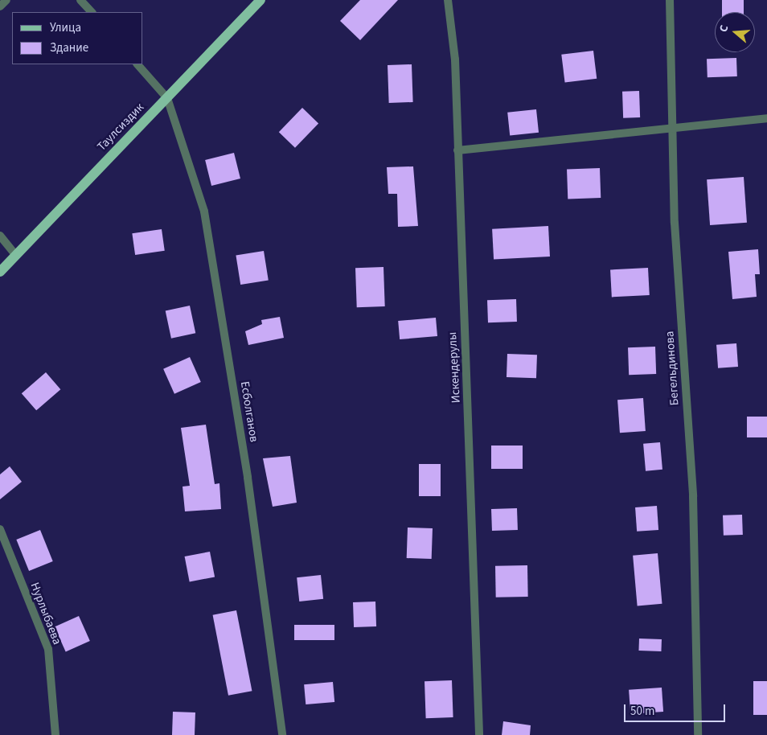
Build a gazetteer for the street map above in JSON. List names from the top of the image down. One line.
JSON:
{"streets":{"main road":["Таулсиздик"],"street":["Искендерулы","Бегельдинова","Есболганов","Нурлыбаева"]},"crossings":[["Таулсиздик","Есболганов"]],"legend":["Улица","Здание"],"scale_bar":"50 m","north":"left"}
